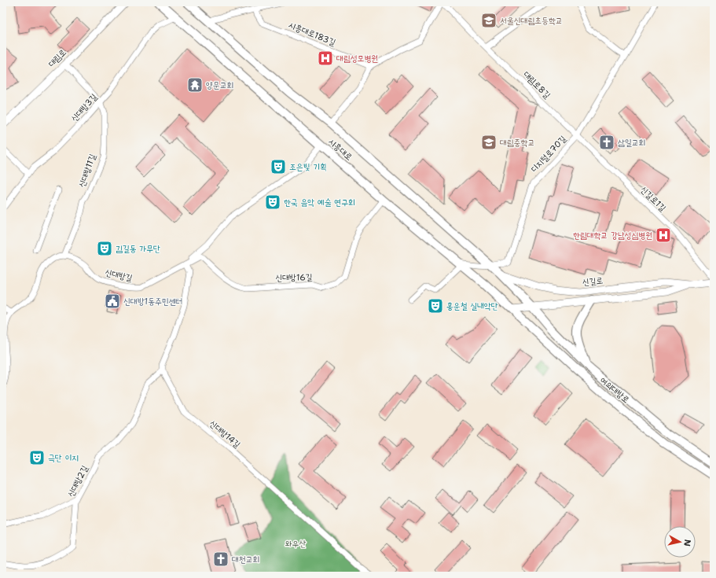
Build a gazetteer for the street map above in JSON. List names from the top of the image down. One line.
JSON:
{"streets":{"main road":["대림로","시흥대로","신길로","여의대방로"],"street":["시흥대로183길","대림로8길","신대방3길","디지털로70길","신대방11길","신길로1길","신대방길","신대방16길","신대방14길","신대방2길"]},"crossings":[["대림로8길","디지털로70길"],["대림로8길","신길로1길"],["신대방3길","시흥대로"],["신대방3길","신대방11길"],["시흥대로","디지털로70길"],["시흥대로","신대방길"],["시흥대로","신대방16길"],["시흥대로","신길로"],["시흥대로","여의대방로"],["디지털로70길","신길로1길"],["신대방11길","신대방길"],["신대방길","신대방16길"],["신길로","여의대방로"],["신대방14길","신대방2길"]],"parks":["와우산"],"places":{"school or university":["서울신대림초등학교","대림중학교"],"hospital":["대림성모병원","한림대학교 강남성심병원"],"temple":["양문교회"],"church":["삼일교회","대천교회"],"theatre":["조은빛 기획","한국 음악 예술 연구회","김길동 가무단","홍운철 실내악단","극단 이지"],"public building":["신대방1동주민센터"]},"north":"right"}
